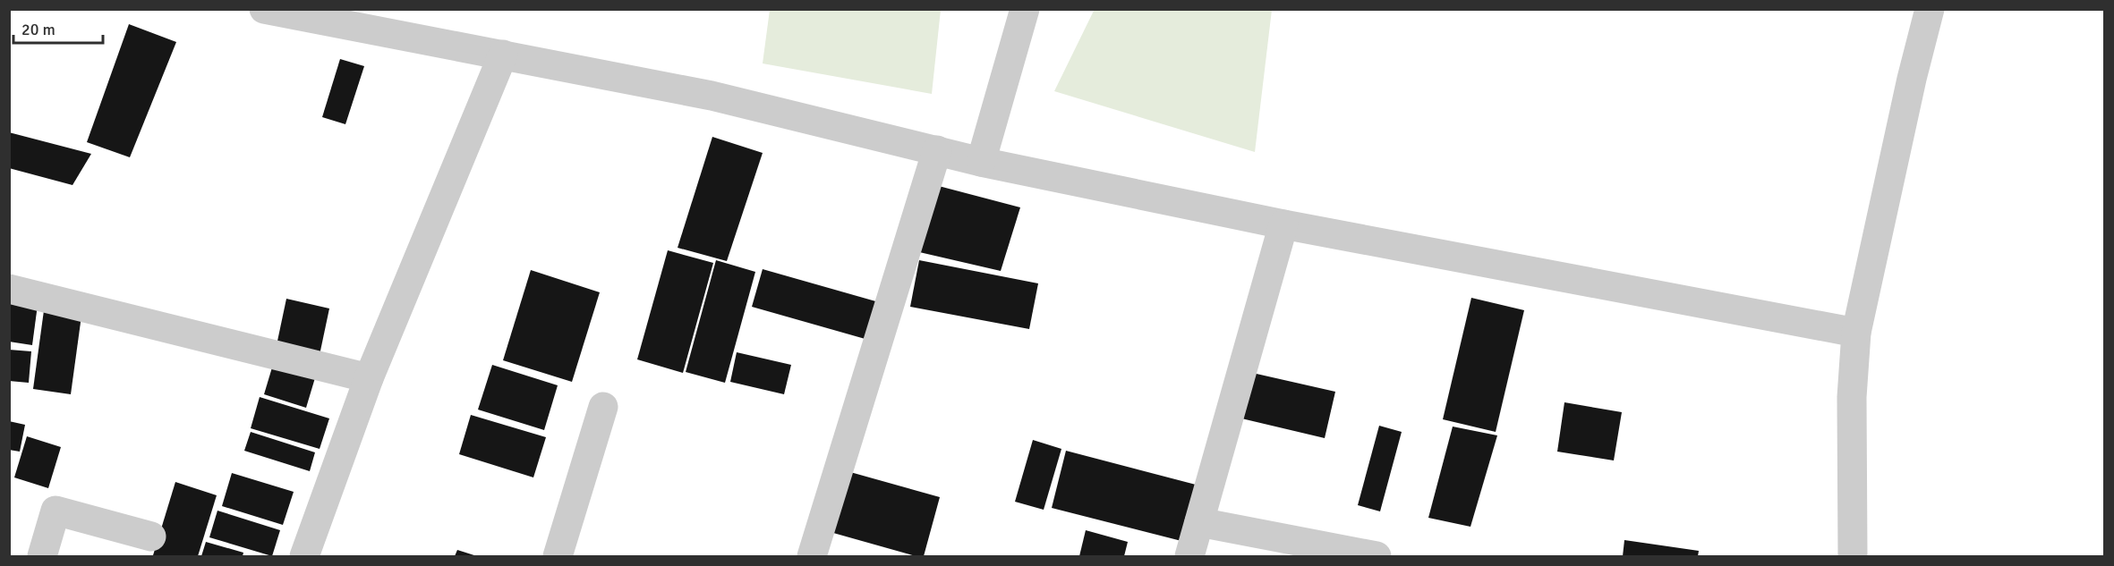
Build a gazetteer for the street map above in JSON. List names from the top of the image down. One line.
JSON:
{"scale_bar":"20 m"}
